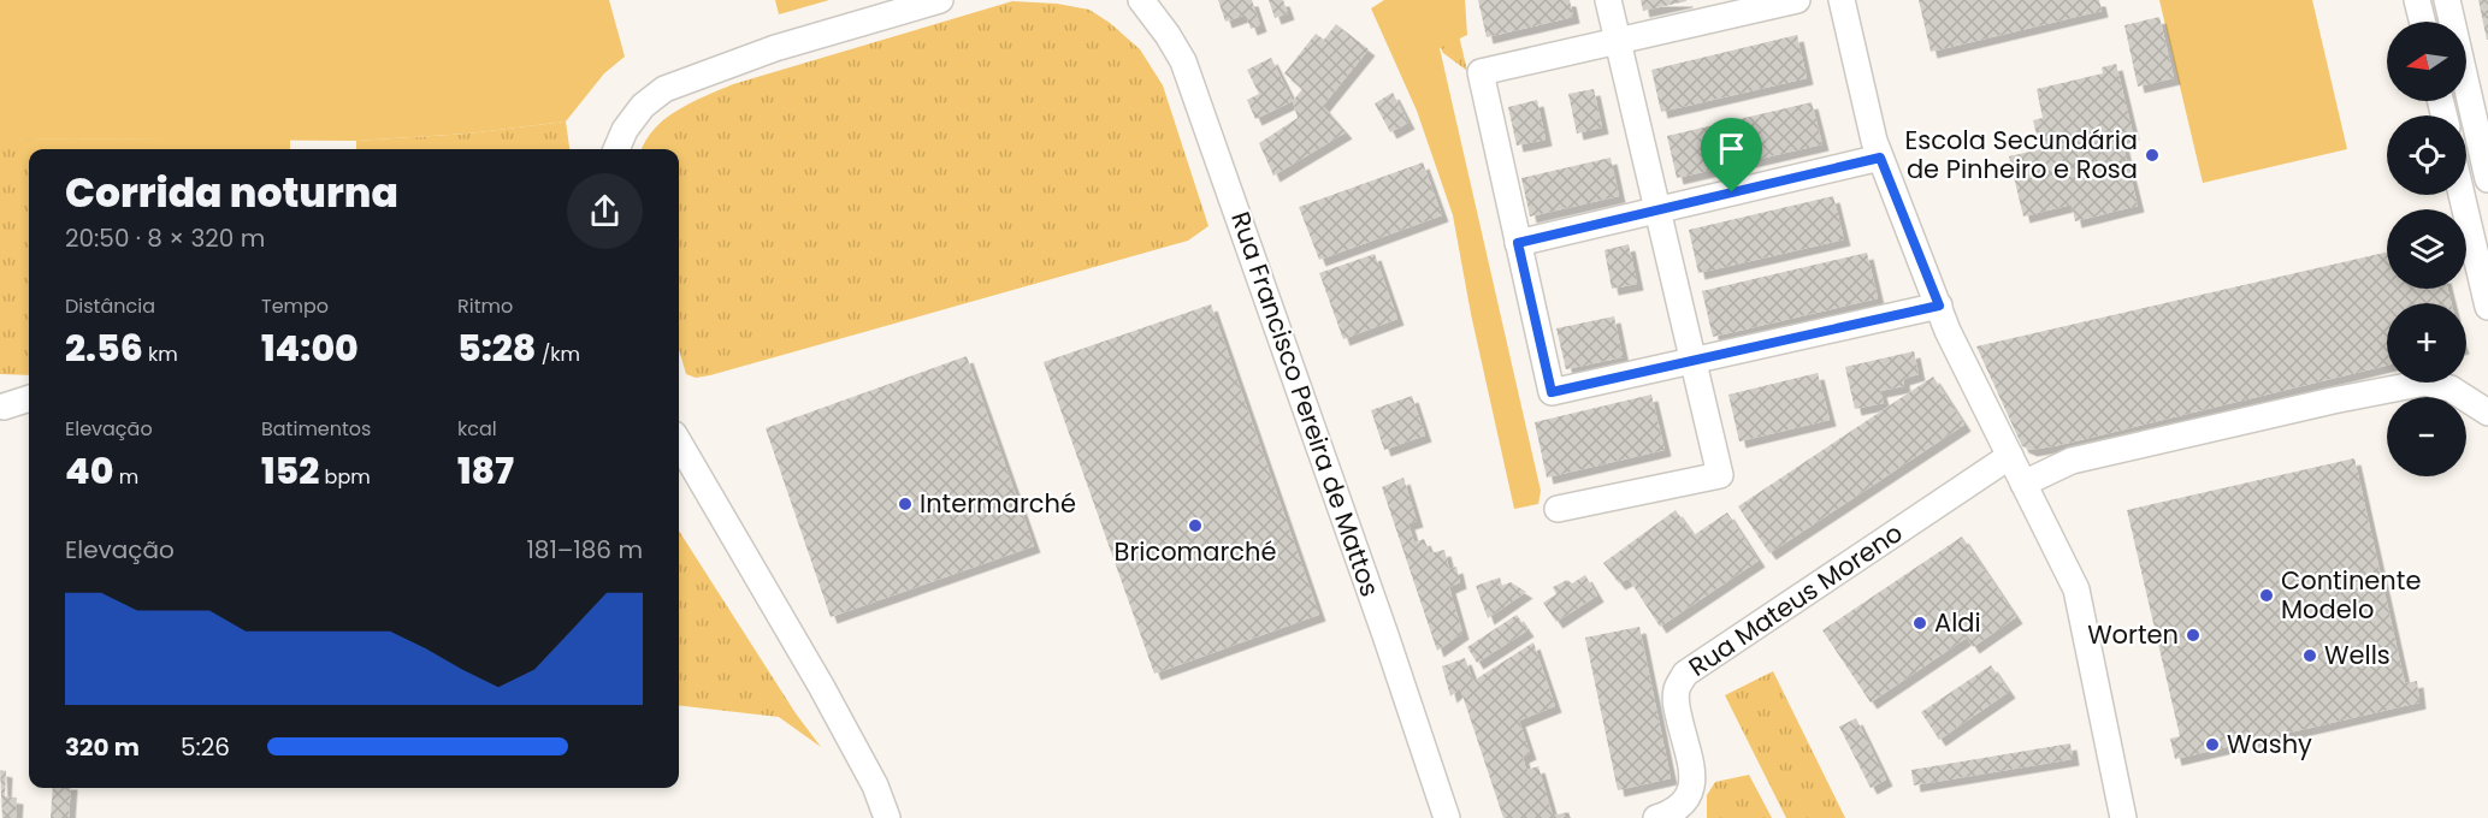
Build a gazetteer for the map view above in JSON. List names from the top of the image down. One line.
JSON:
{"streets":{"street":["Rua Francisco Pereira de Mattos","Rua Mateus Moreno"]},"places":["Escola Secundária de Pinheiro e Rosa","Intermarché","Bricomarché","Continente Modelo","Aldi","Worten","Wells","Washy"],"north":"left","page":{"map_buttons":["+","−"],"heading":["Corrida noturna","20:50 · 8 × 320 m"],"stats":[["Distância","2.56 km"],["Tempo","14:00"],["Ritmo","5:28 /km"],["Elevação","40 m"],["Batimentos","152 bpm"],["kcal","187"]],"chart":["Elevação","181–186 m"],"list":[{"name":"320 m","note":"5:26"}]}}
